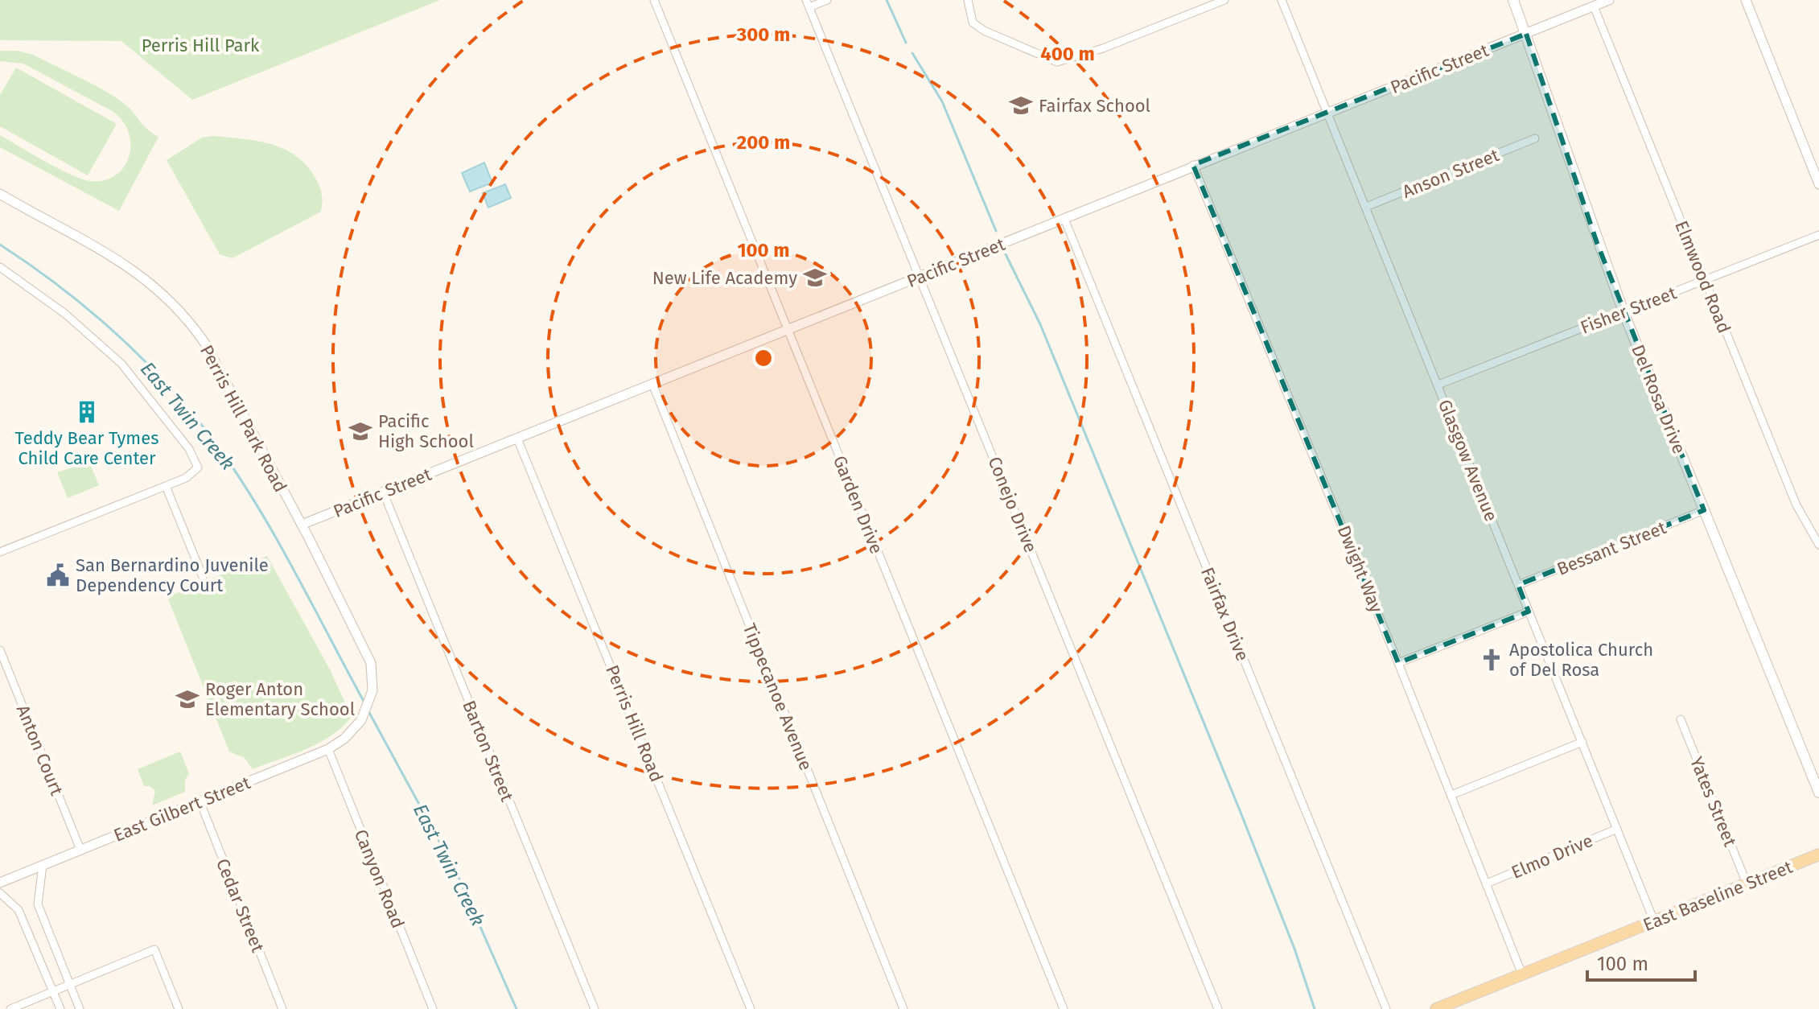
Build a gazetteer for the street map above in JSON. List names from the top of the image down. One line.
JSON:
{"streets":{"main road":["Del Rosa Drive","East Baseline Street"],"street":["Pacific Street","Anson Street","Elmwood Road","Fisher Street","Perris Hill Park Road","Glasgow Avenue","Garden Drive","Conejo Drive","Bessant Street","Dwight Way","Fairfax Drive","Tippecanoe Avenue","Perris Hill Road","Anton Court","Barton Street","Yates Street","East Gilbert Street","Elmo Drive","Canyon Road","Cedar Street"]},"crossings":[["Pacific Street","Elmwood Road"],["Pacific Street","Del Rosa Drive"],["Pacific Street","Perris Hill Park Road"],["Pacific Street","Glasgow Avenue"],["Pacific Street","Garden Drive"],["Pacific Street","Conejo Drive"],["Pacific Street","Dwight Way"],["Pacific Street","Fairfax Drive"],["Pacific Street","Tippecanoe Avenue"],["Pacific Street","Perris Hill Road"],["Pacific Street","Barton Street"],["Anson Street","Glasgow Avenue"],["Elmwood Road","Fisher Street"],["Fisher Street","Del Rosa Drive"],["Fisher Street","Glasgow Avenue"],["Del Rosa Drive","Bessant Street"],["Perris Hill Park Road","East Gilbert Street"],["Glasgow Avenue","Bessant Street"],["Glasgow Avenue","Elmo Drive"],["Glasgow Avenue","East Baseline Street"],["Dwight Way","Elmo Drive"],["Dwight Way","East Baseline Street"],["Anton Court","East Gilbert Street"],["Yates Street","East Baseline Street"],["East Gilbert Street","Canyon Road"],["East Gilbert Street","Cedar Street"]],"water":["East Twin Creek"],"parks":["Perris Hill Park"],"places":{"school or university":["Fairfax School","New Life Academy","Pacific High School","Roger Anton Elementary School"],"building":["Teddy Bear Tymes Child Care Center"],"public building":["San Bernardino Juvenile Dependency Court"],"church":["Apostolica Church of Del Rosa"]},"scale_bar":"100 m","rings":["300 m","400 m","200 m","100 m"]}
